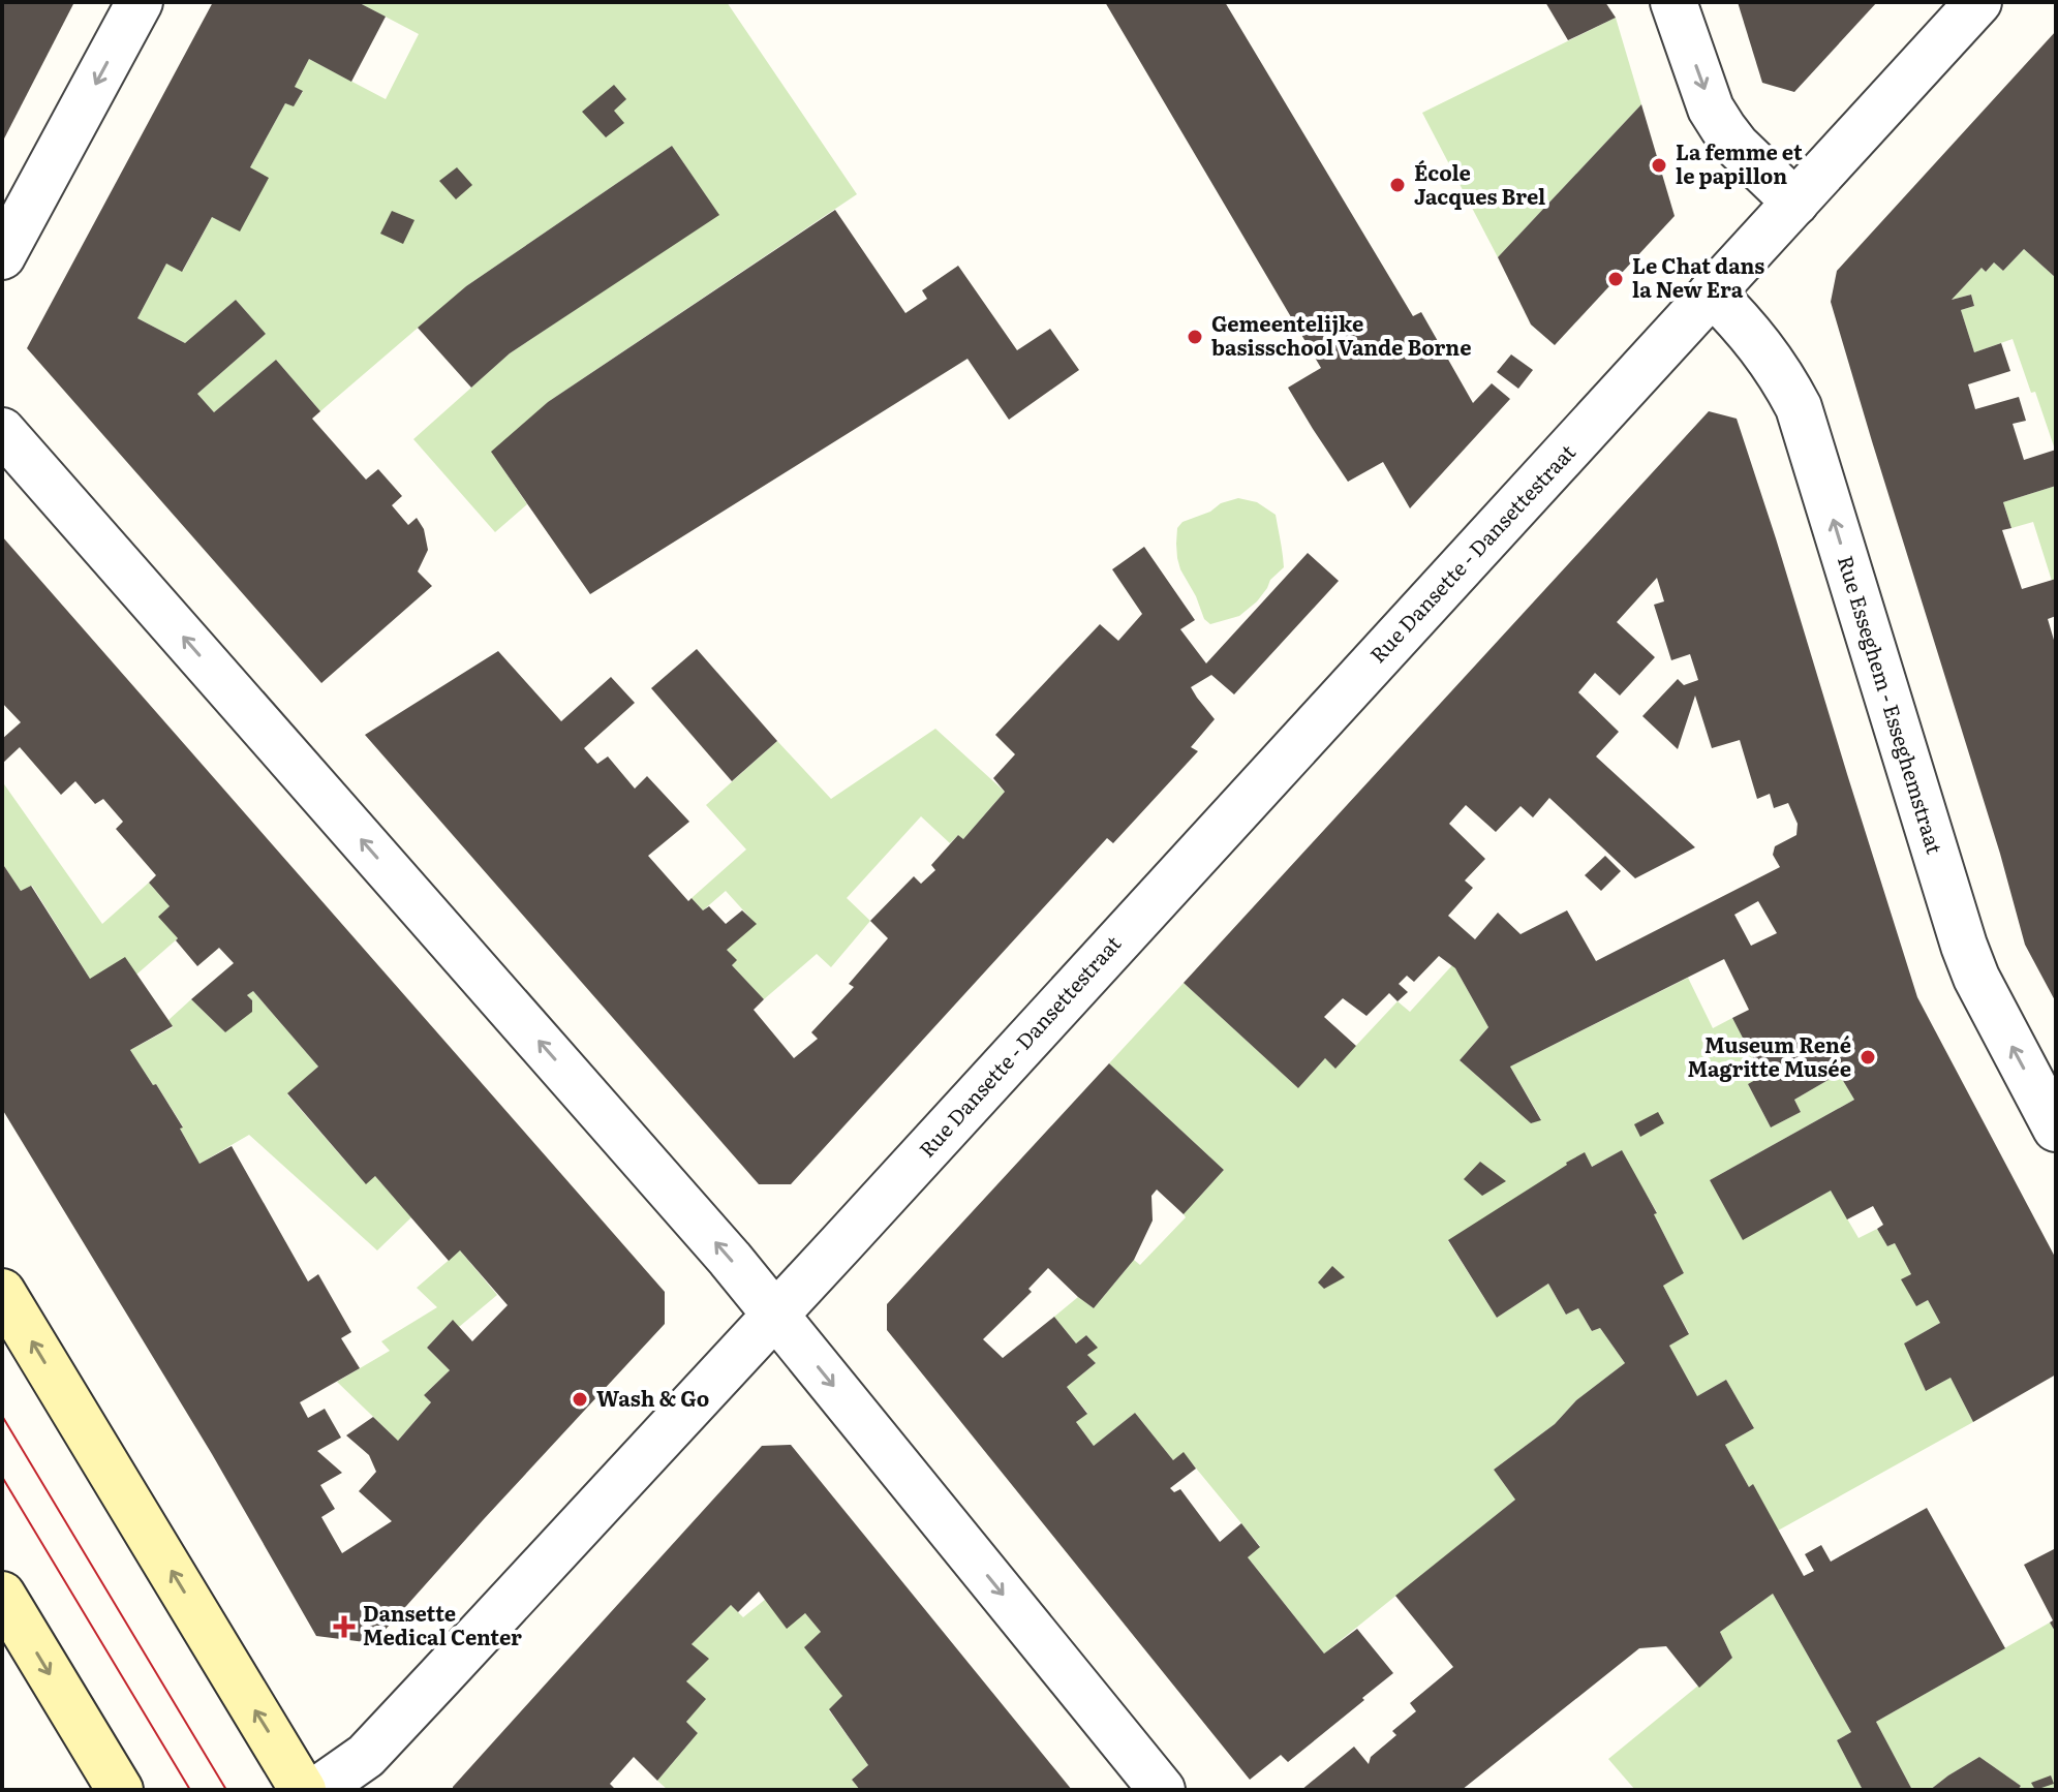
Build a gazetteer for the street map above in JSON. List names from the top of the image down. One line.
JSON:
{"streets":{"street":["Rue Dansette - Dansettestraat","Rue Esseghem - Esseghemstraat"]},"crossings":[["Rue Dansette - Dansettestraat","Rue Esseghem - Esseghemstraat"]],"one_way":["Rue Esseghem - Esseghemstraat"],"places":{"other":["La femme et le papillon","École Jacques Brel","Le Chat dans la New Era","Gemeentelijke basisschool Vande Borne","Museum René Magritte Musée","Wash & Go"],"health":["Dansette Medical Center"]}}
